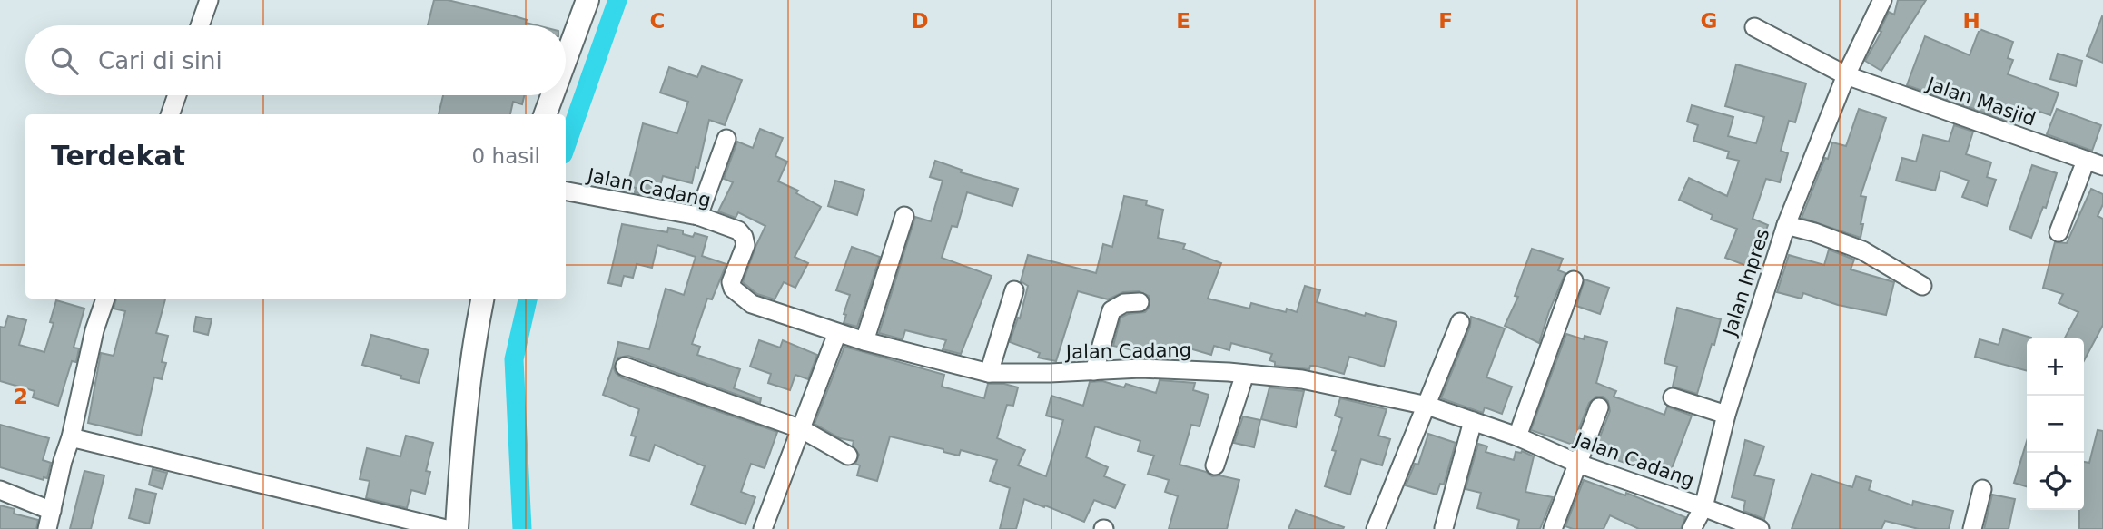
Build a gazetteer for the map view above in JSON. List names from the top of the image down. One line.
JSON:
{"streets":{"street":["Jalan Masjid","Jalan Cadang","Jalan Inpres"]},"crossings":[["Jalan Masjid","Jalan Inpres"],["Jalan Cadang","Jalan Inpres"]],"page":{"search":"Cari di sini","heading":["Terdekat","0 hasil"],"map_buttons":["+","−"]},"grid":{"columns":["C","D","E","F","G","H"],"rows":["2"]}}
